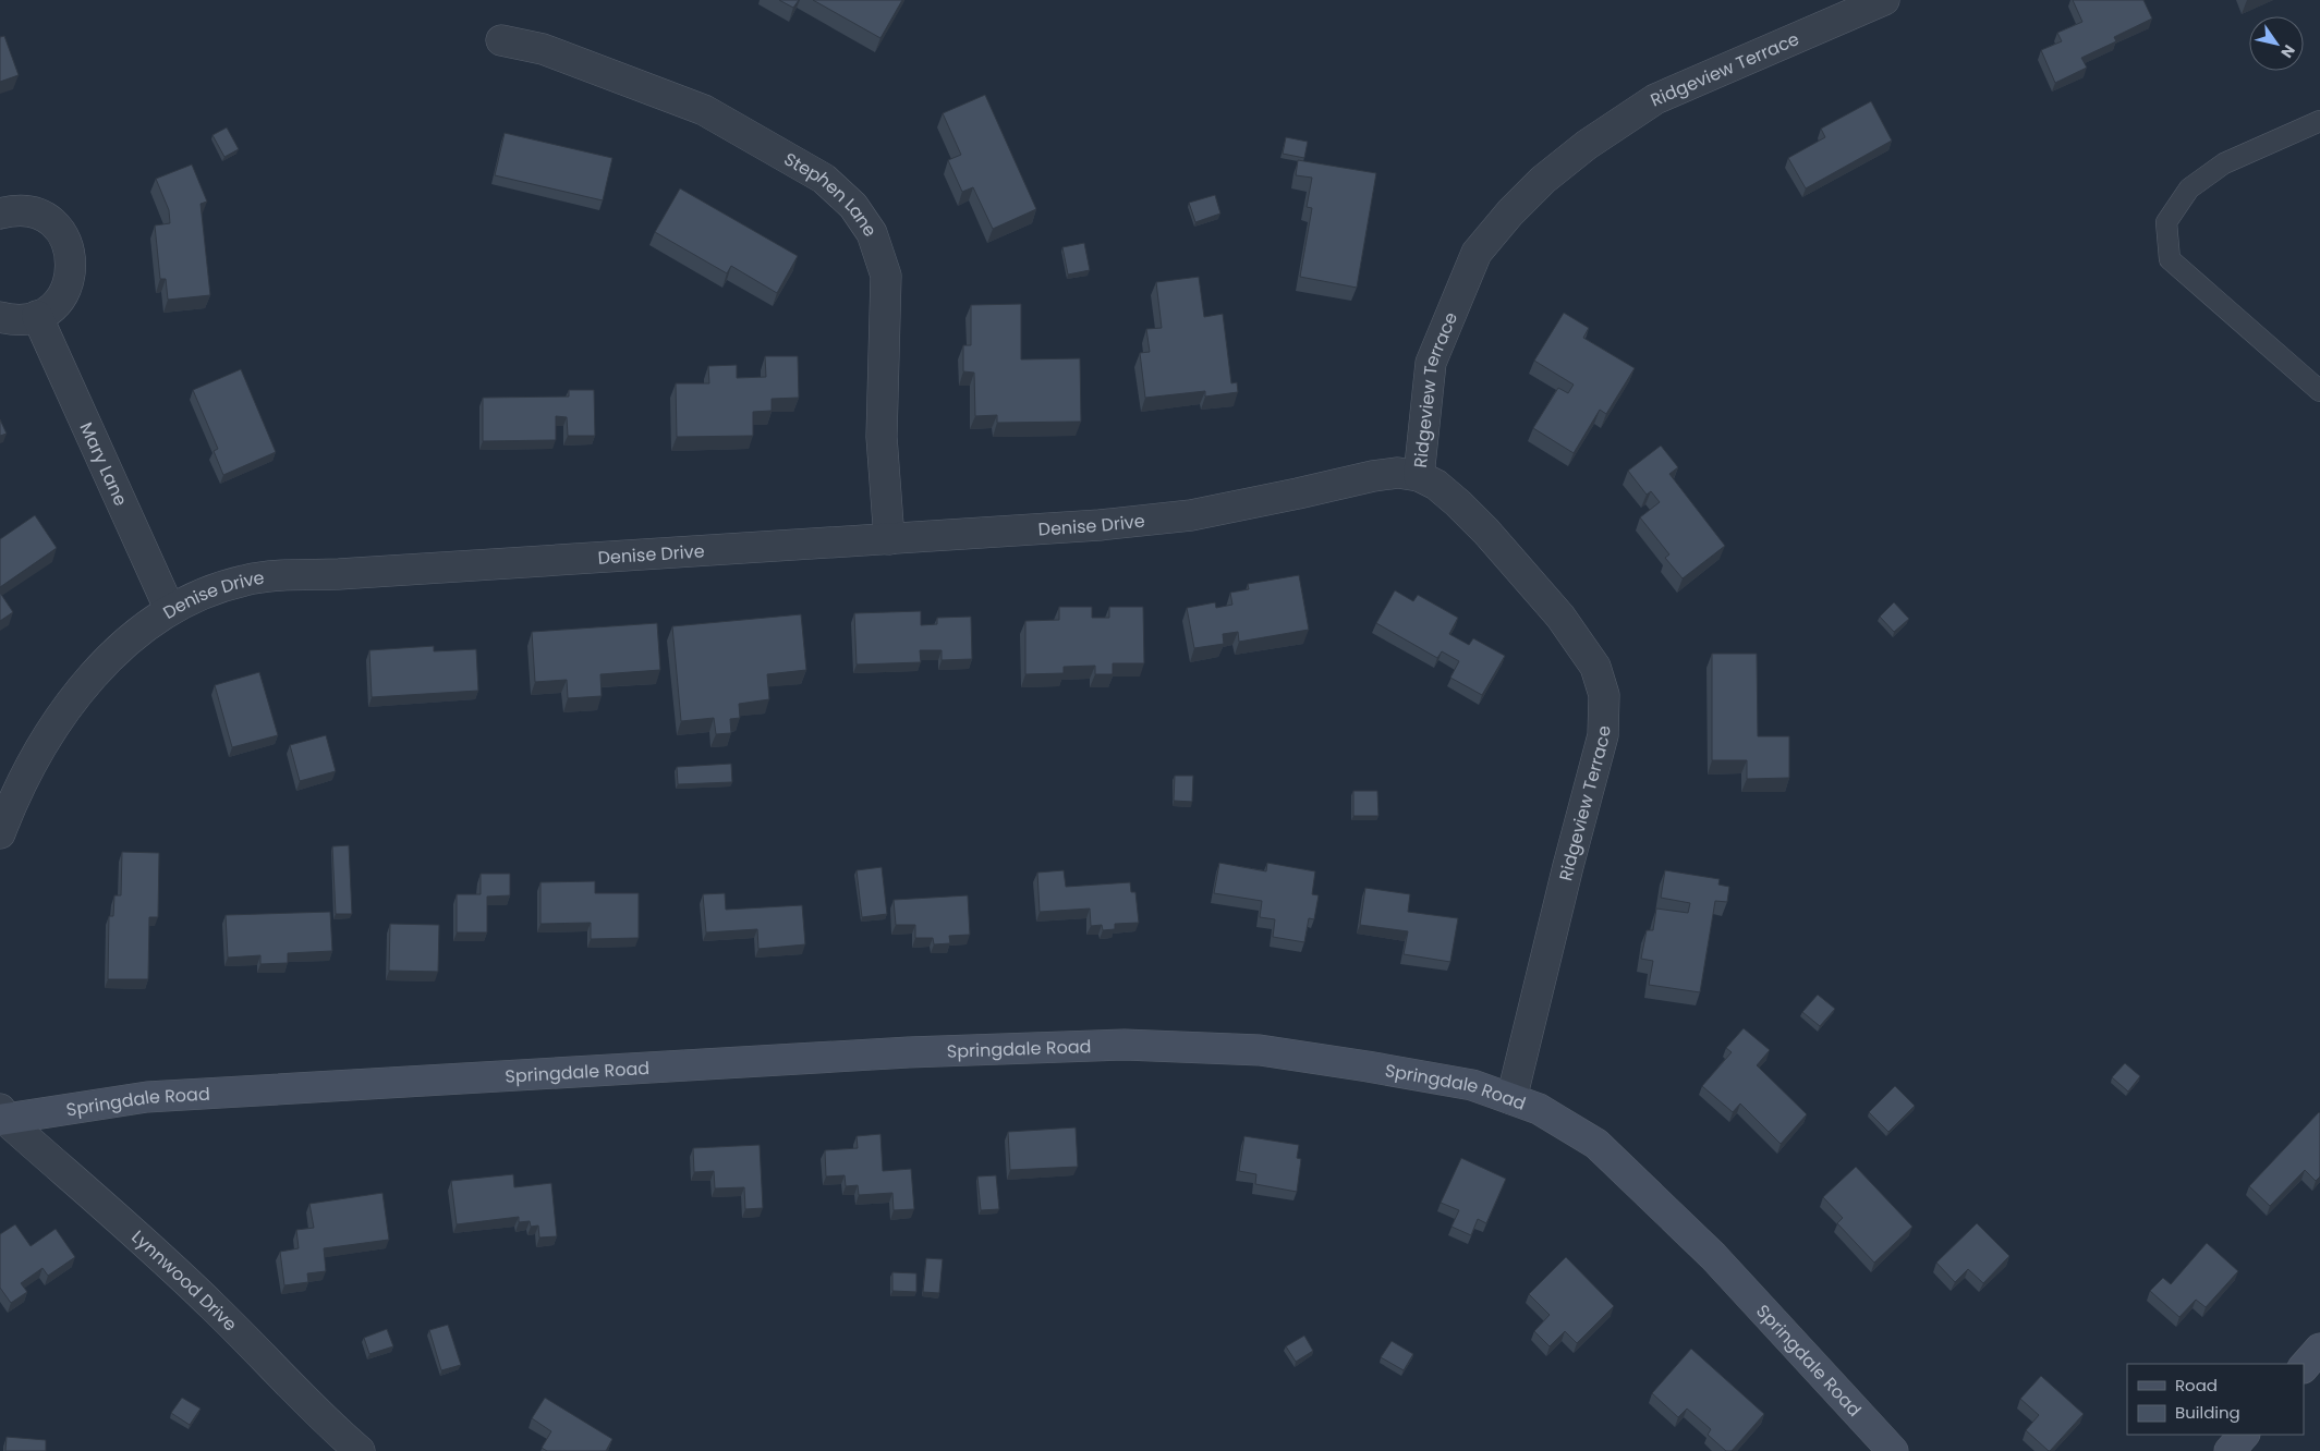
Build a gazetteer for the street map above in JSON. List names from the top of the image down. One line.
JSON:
{"streets":{"street":["Ridgeview Terrace","Stephen Lane","Mary Lane","Denise Drive","Springdale Road","Lynnwood Drive"]},"crossings":[["Ridgeview Terrace","Denise Drive"],["Ridgeview Terrace","Springdale Road"],["Stephen Lane","Denise Drive"],["Mary Lane","Denise Drive"],["Springdale Road","Lynnwood Drive"]],"legend":["Road","Building"],"north":"bottom right"}
